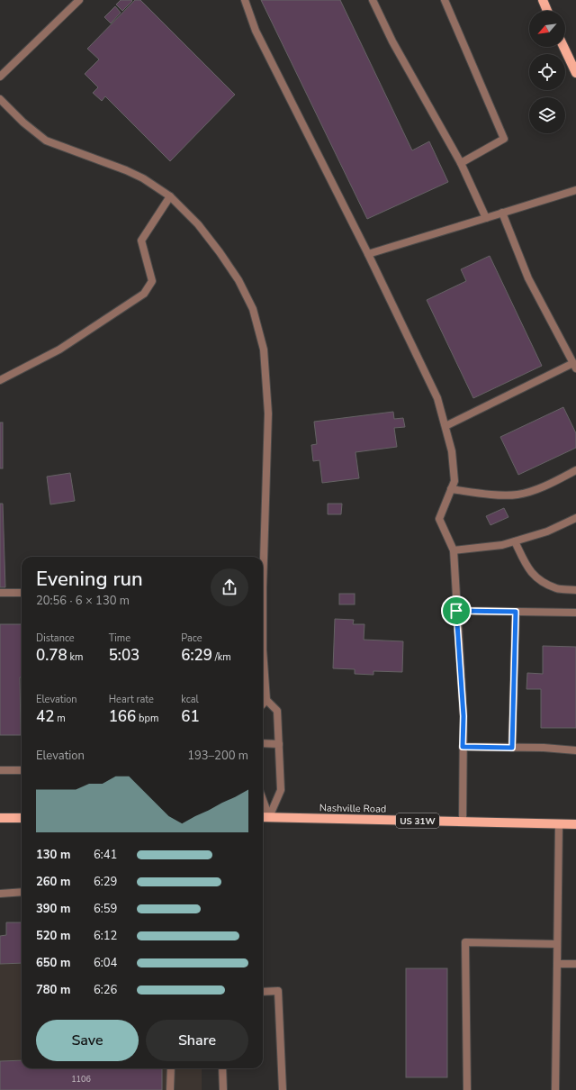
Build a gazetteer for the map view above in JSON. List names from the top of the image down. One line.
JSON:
{"streets":{"main road":["Nashville Road","US 31W"]},"house_numbers":["1106"],"north":"bottom left","page":{"heading":["Evening run","20:56 · 6 × 130 m"],"stats":[["Distance","0.78 km"],["Time","5:03"],["Pace","6:29 /km"],["Elevation","42 m"],["Heart rate","166 bpm"],["kcal","61"]],"chart":["Elevation","193–200 m"],"list":[{"name":"130 m","note":"6:41"},{"name":"260 m","note":"6:29"},{"name":"390 m","note":"6:59"},{"name":"520 m","note":"6:12"},{"name":"650 m","note":"6:04"},{"name":"780 m","note":"6:26"}],"buttons":["Save","Share"]}}
